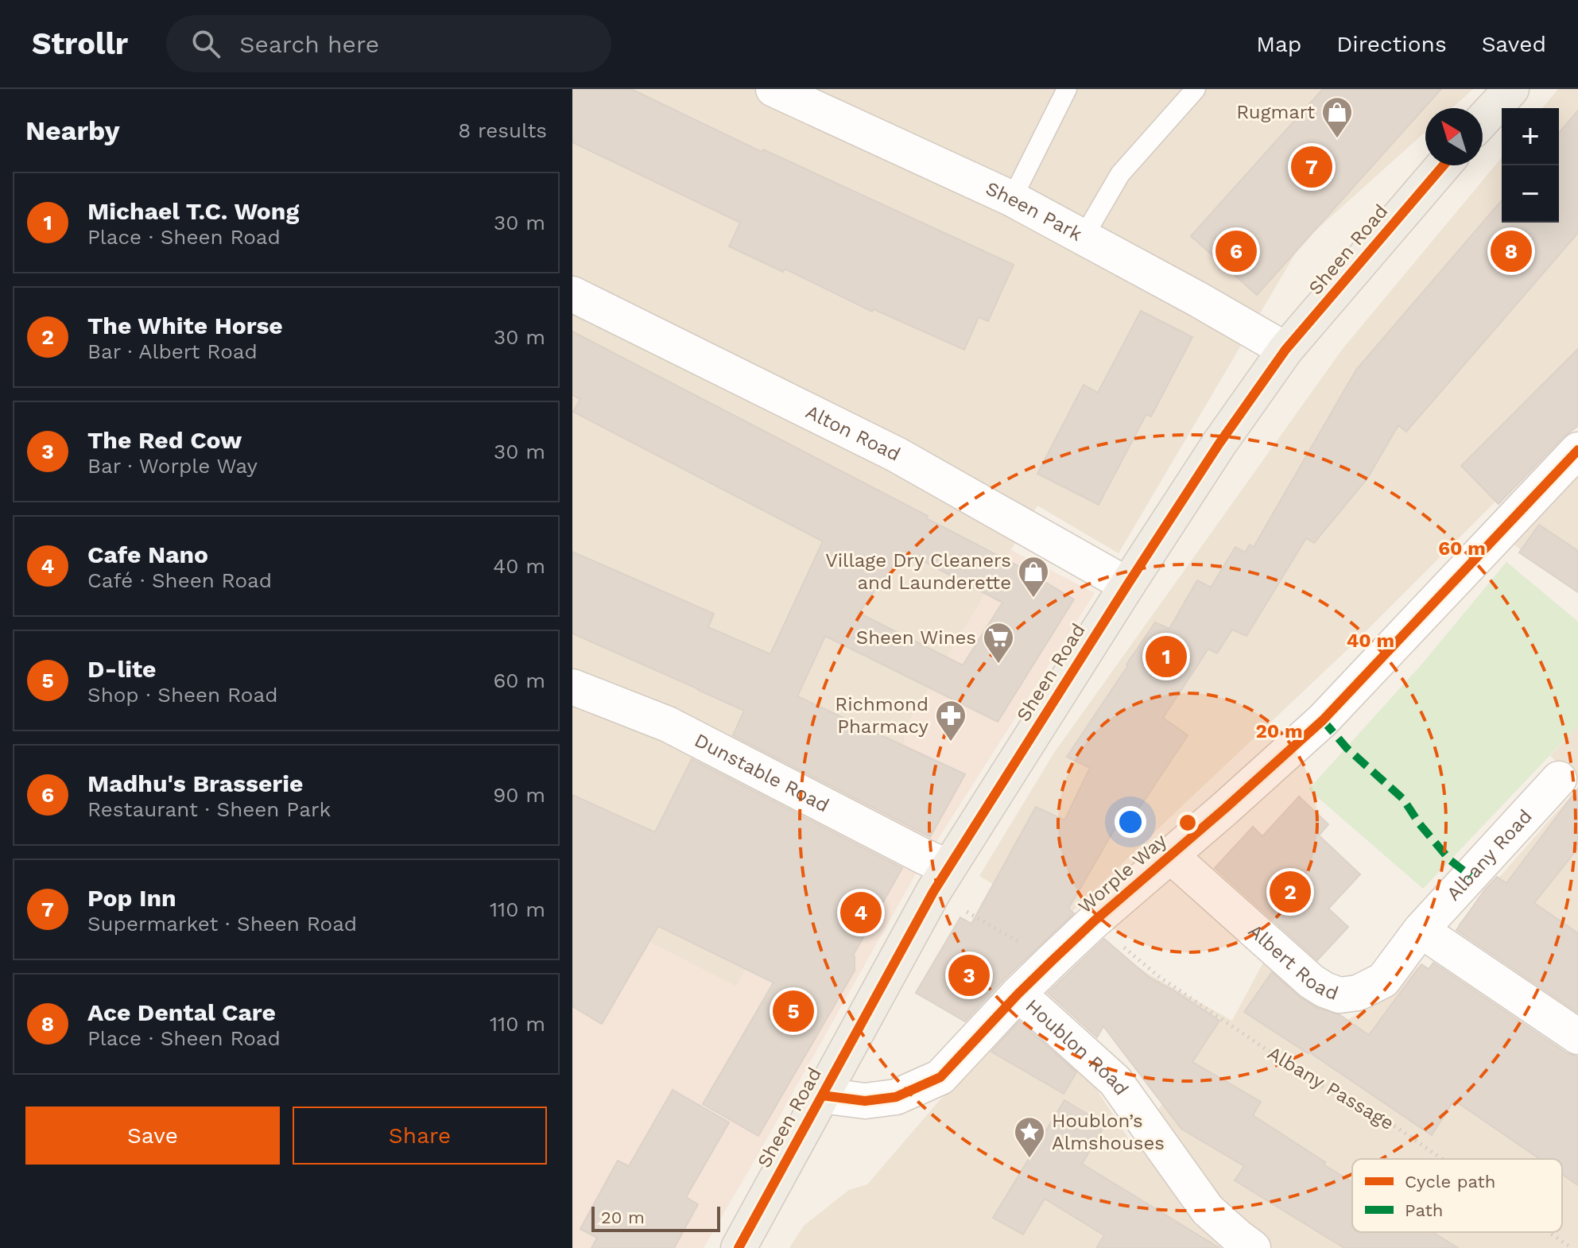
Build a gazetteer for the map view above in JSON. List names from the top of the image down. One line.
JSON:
{"streets":{"main road":["Sheen Road"],"street":["Sheen Park","Alton Road","Dunstable Road","Albany Road","Worple Way","Albert Road","Houblon Road"],"path":["Albany Passage"]},"crossings":[["Sheen Park","Sheen Road"],["Sheen Road","Alton Road"],["Sheen Road","Dunstable Road"],["Sheen Road","Worple Way"],["Albany Road","Albert Road"],["Worple Way","Albert Road"],["Worple Way","Houblon Road"],["Worple Way","Albany Passage"]],"places":{"shop":["Rugmart","Village Dry Cleaners and Launderette"],"supermarket":["Sheen Wines"],"pharmacy":["Richmond Pharmacy"],"place":["Houblon’s Almshouses"]},"legend":["Cycle path","Path"],"scale_bar":"20 m","north":"top left","page":{"header":"Strollr","search":"Search here","nav":["Map","Directions","Saved"],"heading":["Nearby","8 results"],"map_buttons":["+","−"],"pins":["7","6","8","1","2","4","3","5"],"list":[{"mark":"1","name":"Michael T.C. Wong","note":"Place · Sheen Road","value":"30 m"},{"mark":"2","name":"The White Horse","note":"Bar · Albert Road","value":"30 m"},{"mark":"3","name":"The Red Cow","note":"Bar · Worple Way","value":"30 m"},{"mark":"4","name":"Cafe Nano","note":"Café · Sheen Road","value":"40 m"},{"mark":"5","name":"D-lite","note":"Shop · Sheen Road","value":"60 m"},{"mark":"6","name":"Madhu's Brasserie","note":"Restaurant · Sheen Park","value":"90 m"},{"mark":"7","name":"Pop Inn","note":"Supermarket · Sheen Road","value":"110 m"},{"mark":"8","name":"Ace Dental Care","note":"Place · Sheen Road","value":"110 m"}],"buttons":["Save","Share"],"scale":"20 m"},"rings":["60 m","40 m","20 m"]}
